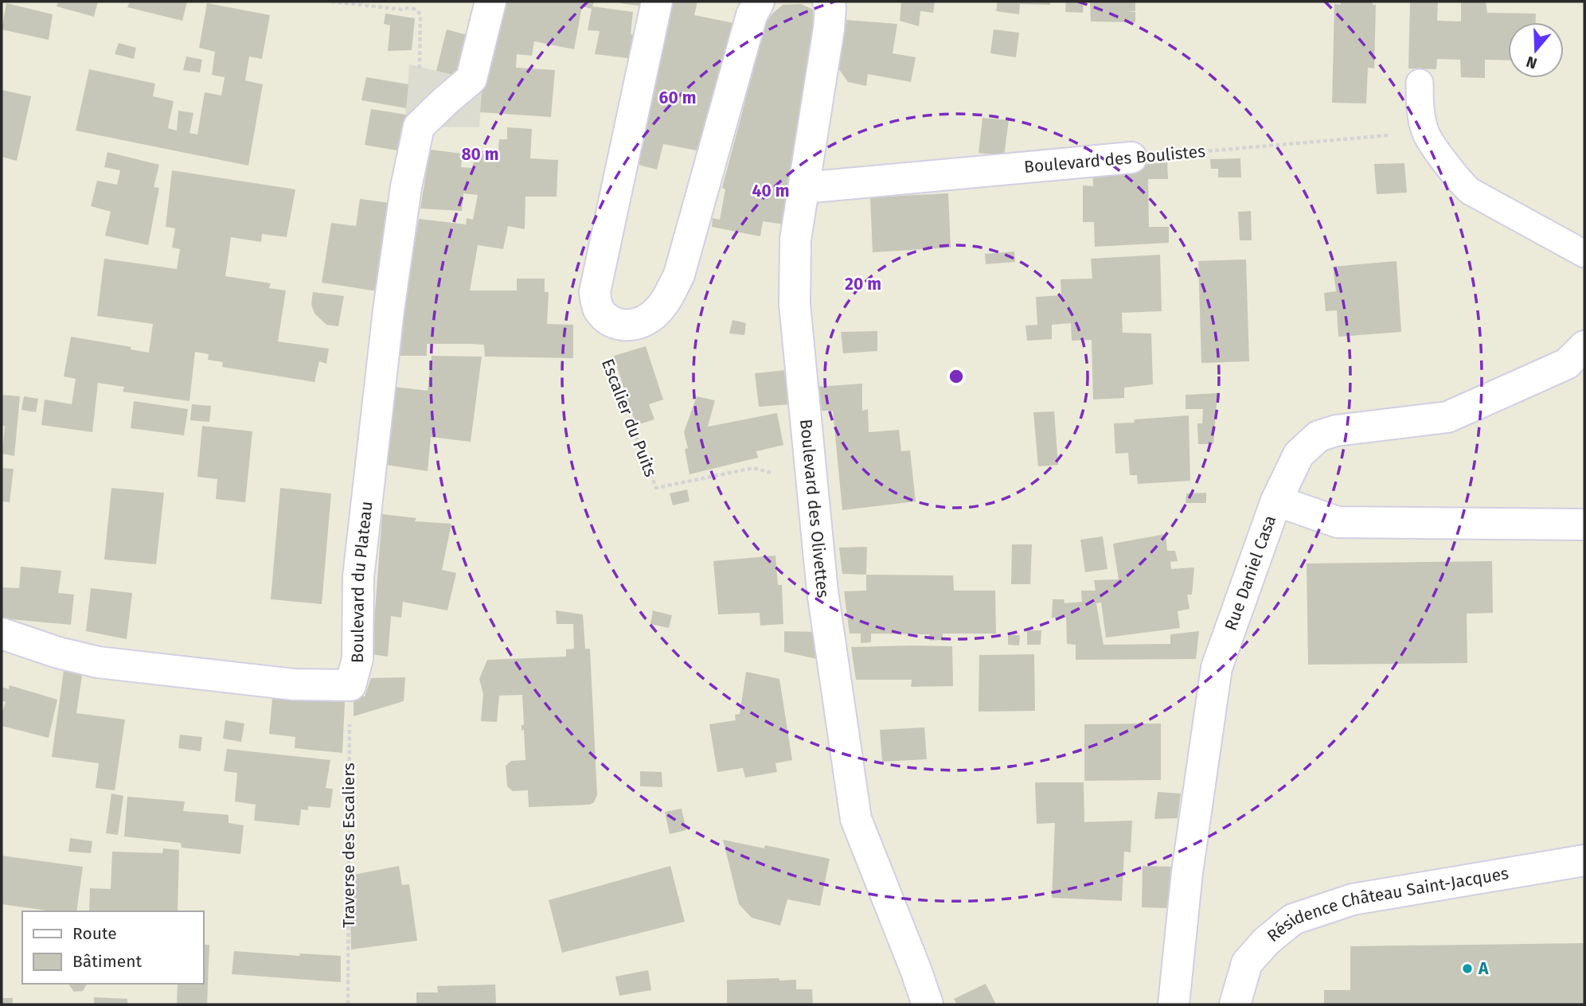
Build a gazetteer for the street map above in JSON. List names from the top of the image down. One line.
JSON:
{"streets":{"street":["Boulevard des Boulistes","Boulevard des Olivettes","Rue Daniel Casa","Boulevard du Plateau","Résidence Château Saint-Jacques"],"path":["Escalier du Puits","Traverse des Escaliers"]},"crossings":[["Boulevard des Boulistes","Boulevard des Olivettes"],["Escalier du Puits","Boulevard des Olivettes"],["Boulevard du Plateau","Traverse des Escaliers"]],"places":["A"],"legend":["Route","Bâtiment"],"north":"bottom","rings":["60 m","80 m","40 m","20 m"]}
